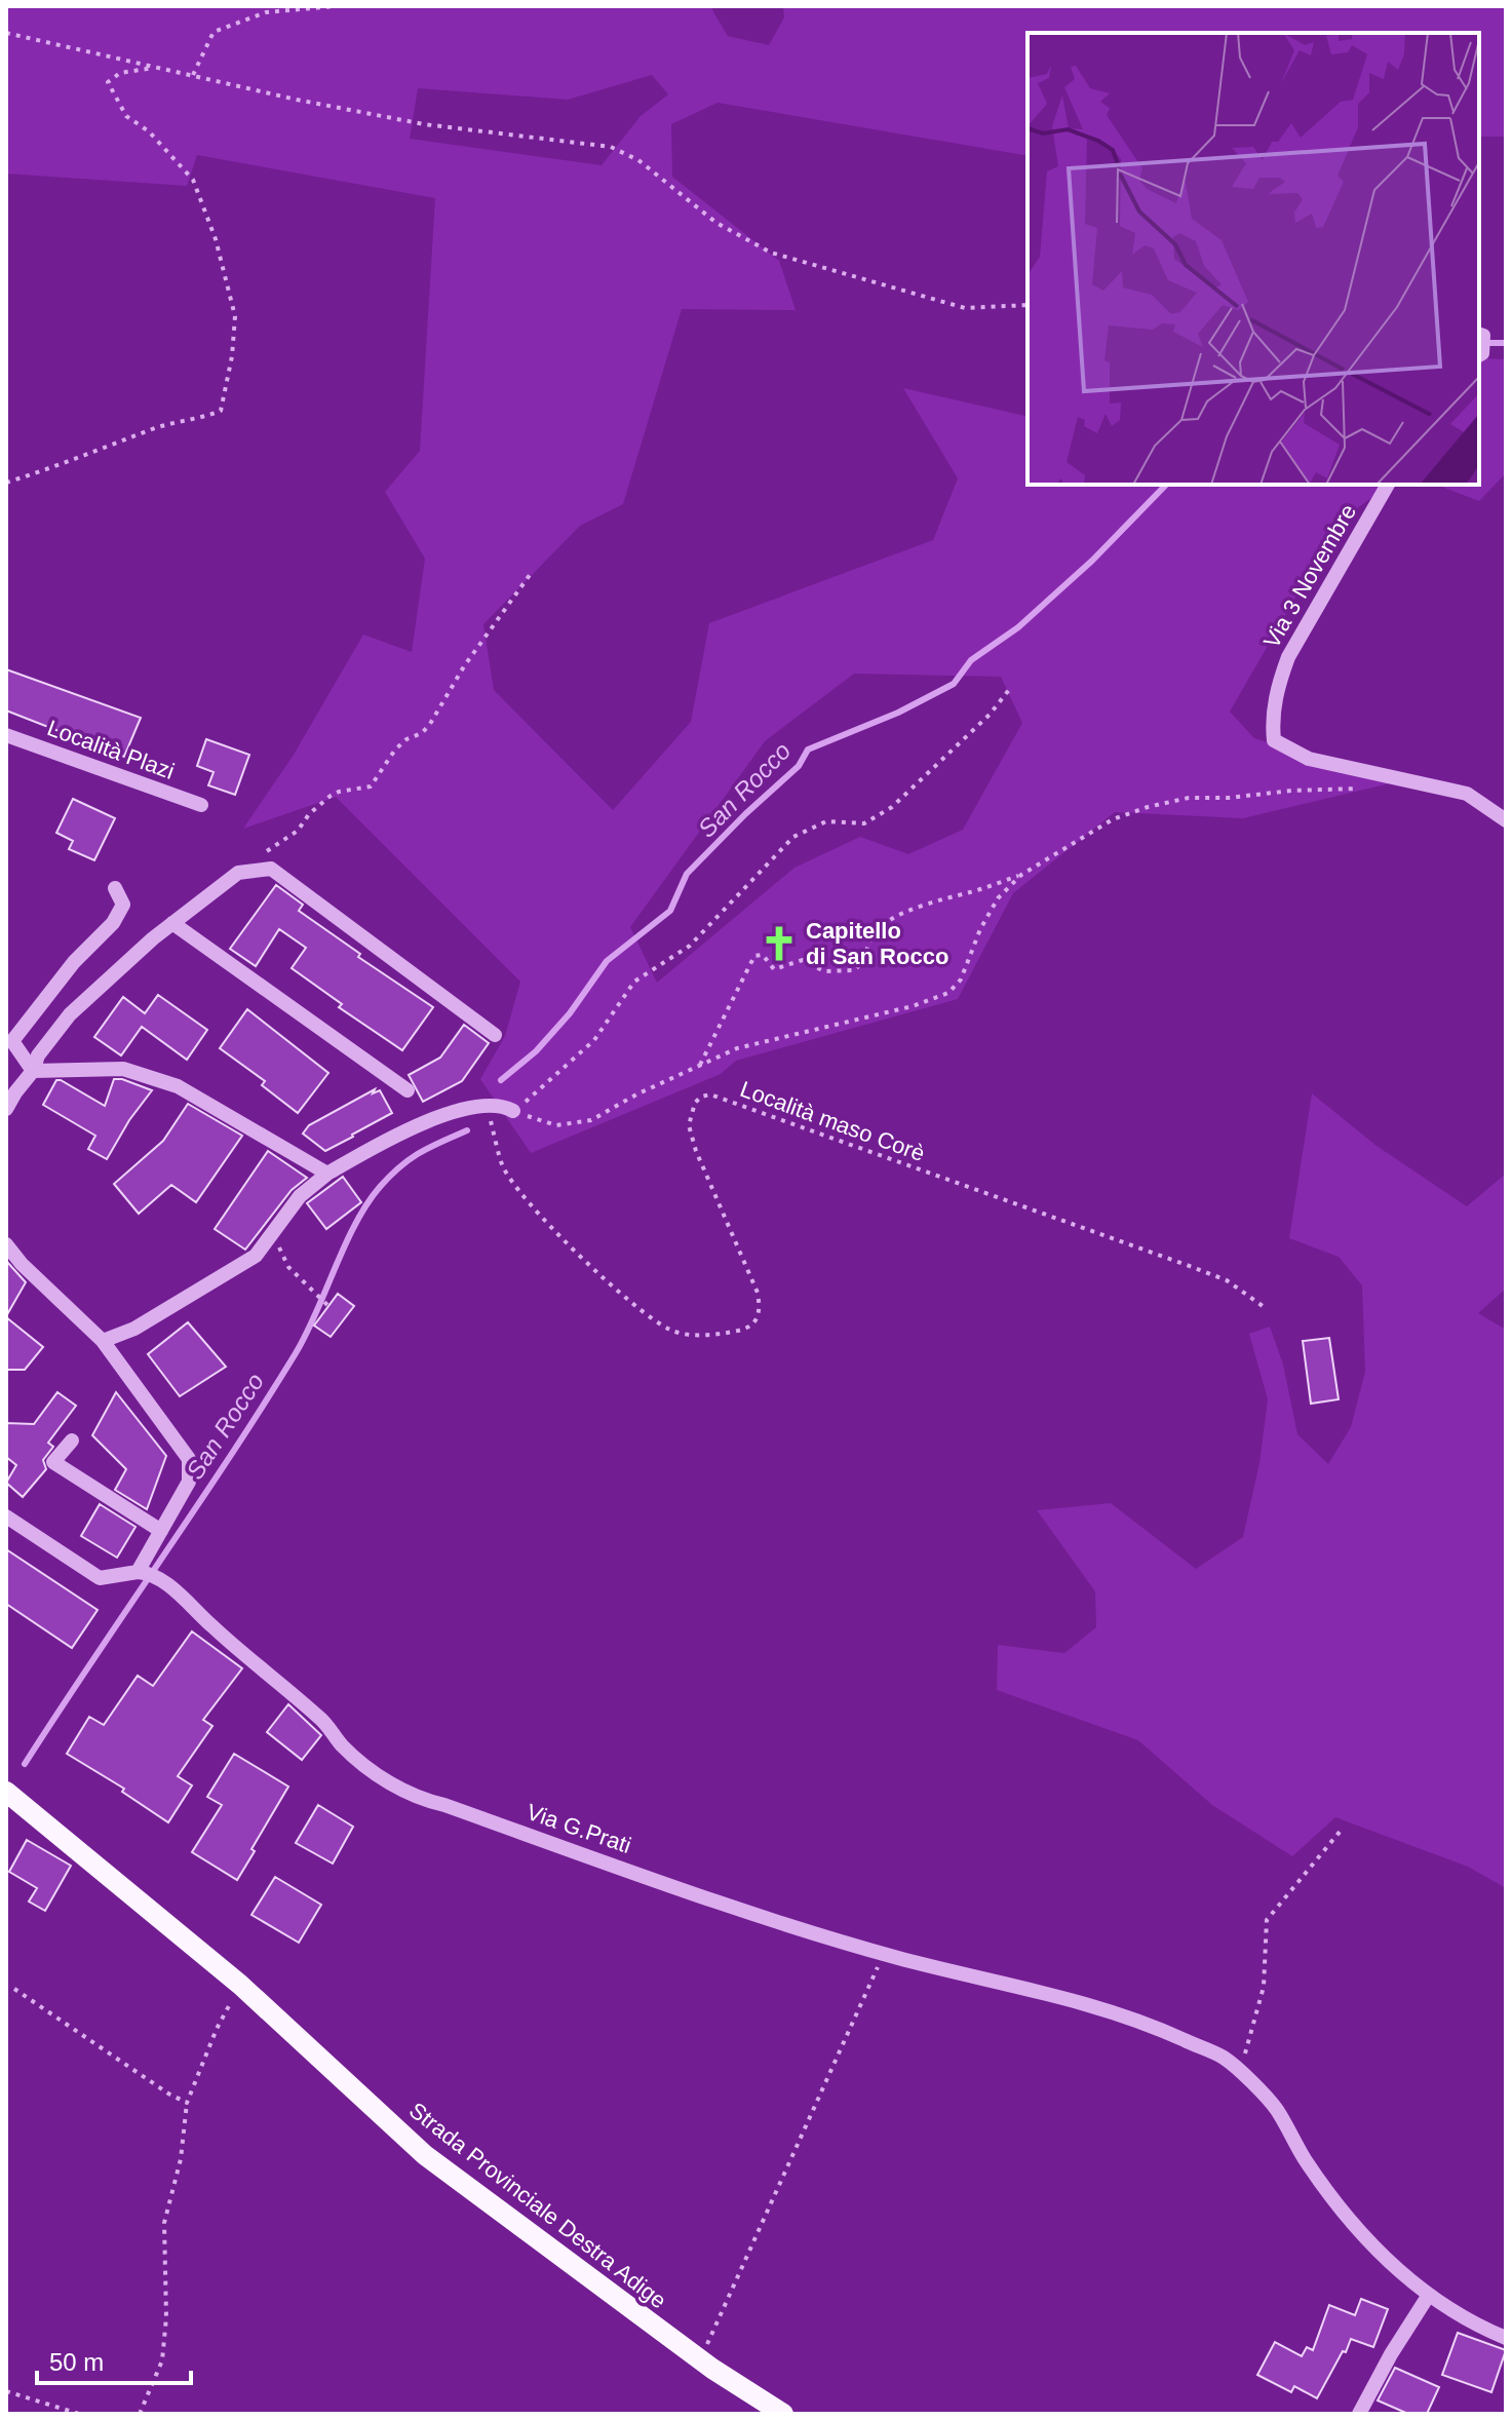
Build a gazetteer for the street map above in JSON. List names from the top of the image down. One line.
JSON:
{"streets":{"main road":["Strada Provinciale Destra Adige"],"street":["Via 3 Novembre","Località Plazi","Via G.Prati"],"path":["Località maso Corè"]},"water":["San Rocco"],"places":{"church":["Capitello di San Rocco"]},"scale_bar":"50 m"}
